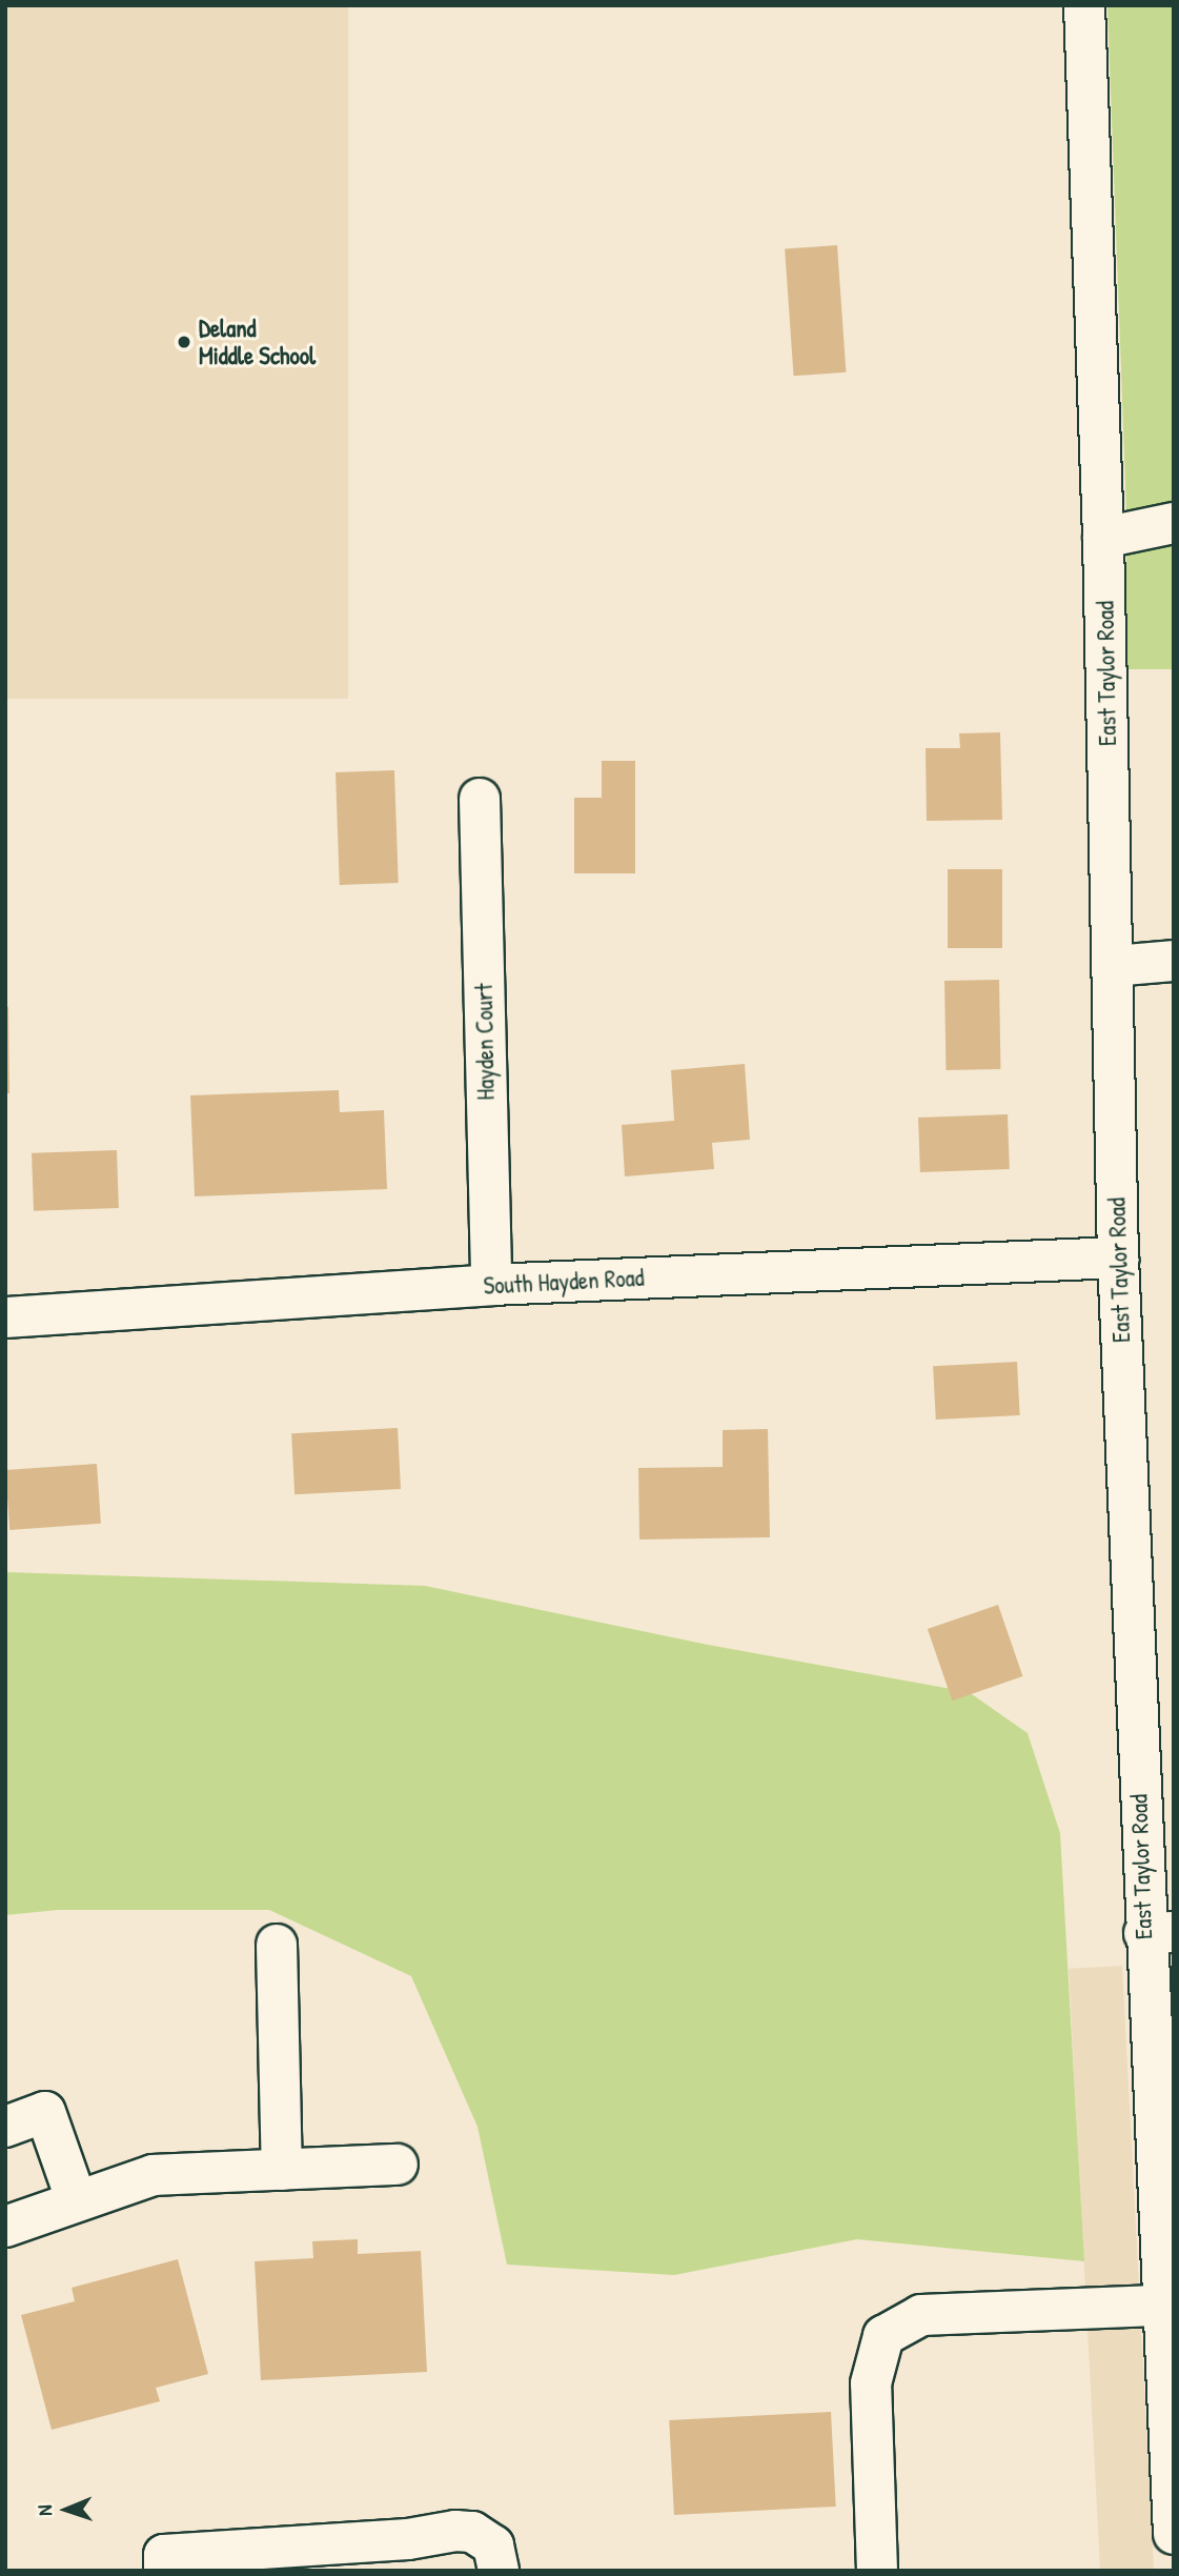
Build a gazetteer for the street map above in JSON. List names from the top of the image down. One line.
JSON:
{"streets":{"main road":["East Taylor Road","Hayden Court","South Hayden Road"]},"crossings":[["East Taylor Road","South Hayden Road"],["Hayden Court","South Hayden Road"]],"places":["Deland Middle School"],"north":"left"}
